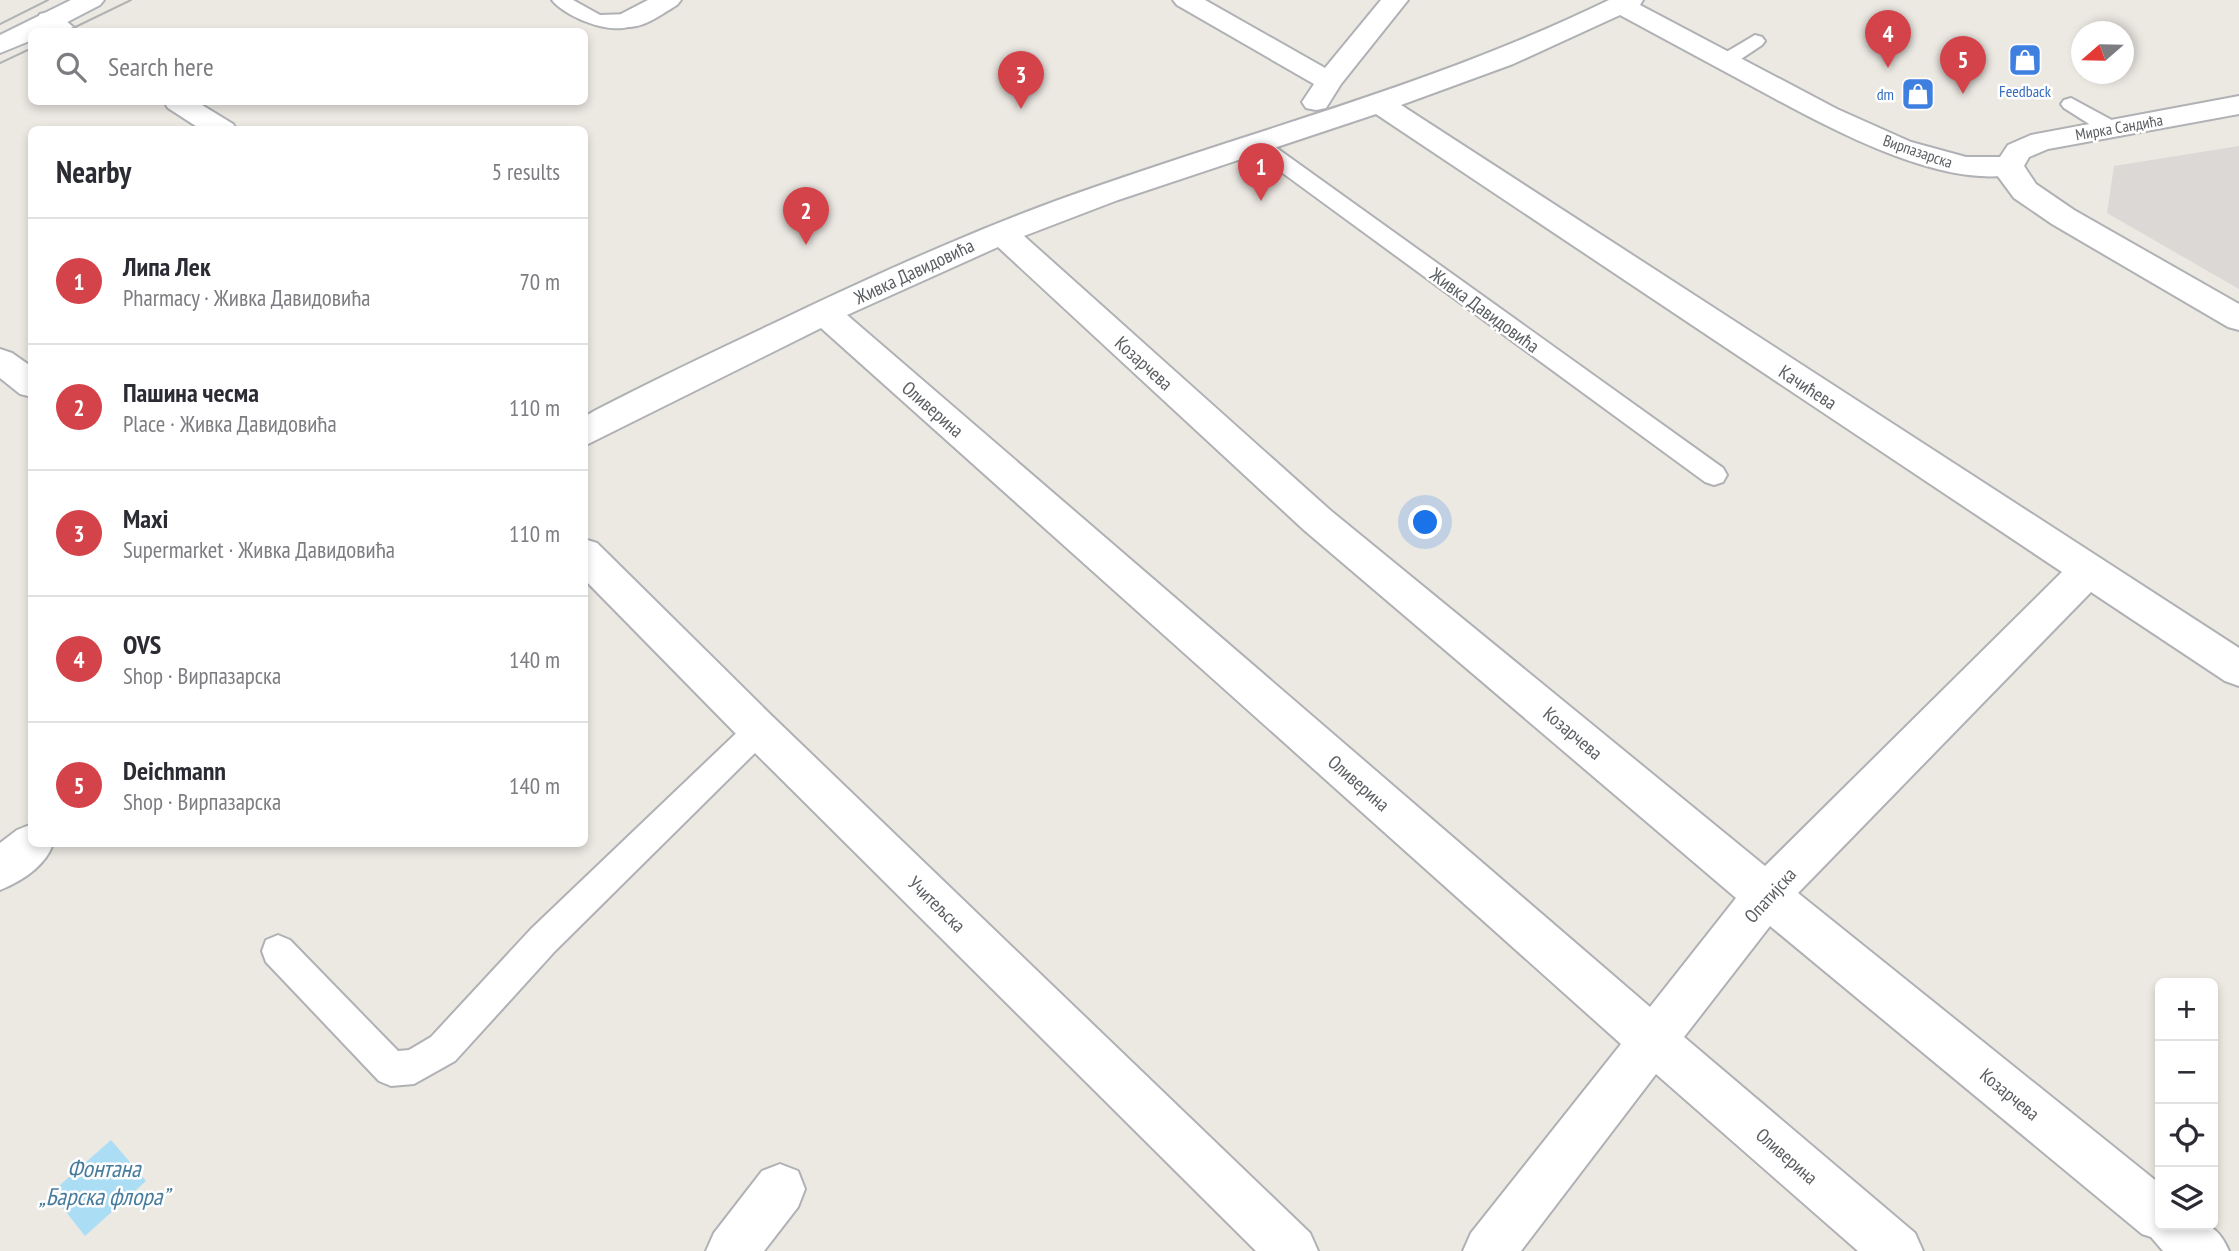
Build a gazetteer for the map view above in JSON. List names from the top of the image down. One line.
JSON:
{"streets":{"street":["Мирка Сандића","Вирпазарска","Живка Давидовића","Козарчева","Качићева","Оливерина","Опатијска","Учитељска"]},"crossings":[["Мирка Сандића","Вирпазарска"],["Вирпазарска","Живка Давидовића"],["Живка Давидовића","Козарчева"],["Живка Давидовића","Качићева"],["Живка Давидовића","Оливерина"],["Козарчева","Опатијска"],["Качићева","Опатијска"],["Оливерина","Опатијска"]],"water":["Фонтана „Барска флора”"],"places":{"shop":["Feedback","dm"]},"north":"left","page":{"pins":["4","5","3","1","2"],"search":"Search here","heading":["Nearby","5 results"],"list":[{"mark":"1","name":"Липа Лек","note":"Pharmacy · Живка Давидовића","value":"70 m"},{"mark":"2","name":"Пашина чесма","note":"Place · Живка Давидовића","value":"110 m"},{"mark":"3","name":"Maxi","note":"Supermarket · Живка Давидовића","value":"110 m"},{"mark":"4","name":"OVS","note":"Shop · Вирпазарска","value":"140 m"},{"mark":"5","name":"Deichmann","note":"Shop · Вирпазарска","value":"140 m"}],"map_buttons":["+","−"]}}
